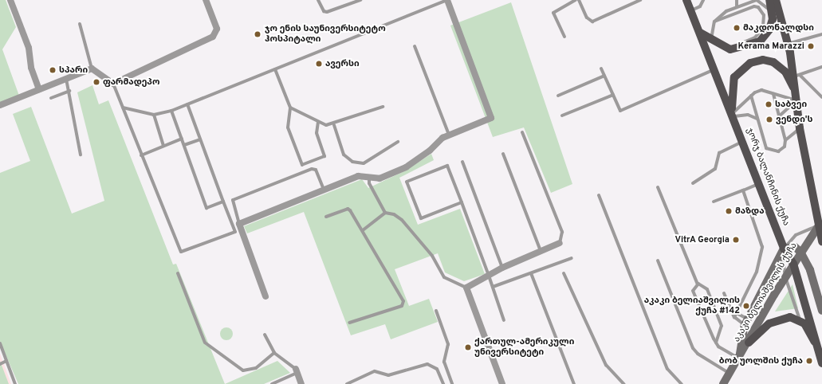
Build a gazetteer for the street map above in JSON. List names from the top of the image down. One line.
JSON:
{"streets":{"main road":["ჯორჯ ბალანჩინის ქუჩა","აკაკი ბელიაშვილის ქუჩა"]},"crossings":[["ჯორჯ ბალანჩინის ქუჩა","აკაკი ბელიაშვილის ქუჩა"]],"places":["მაკდონალდსი","ჯო ენის საუნივერსიტეტო ჰოსპიტალი","Kerama Marazzi","ავერსი","სპარი","ფარმადეპო","საბვეი","ვენდი'ს","მაზდა","VitrA Georgia","აკაკი ბელიაშვილის ქუჩა #142","ქართულ-ამერიკული უნივერსიტეტი","ბობ უოლშის ქუჩა"]}
